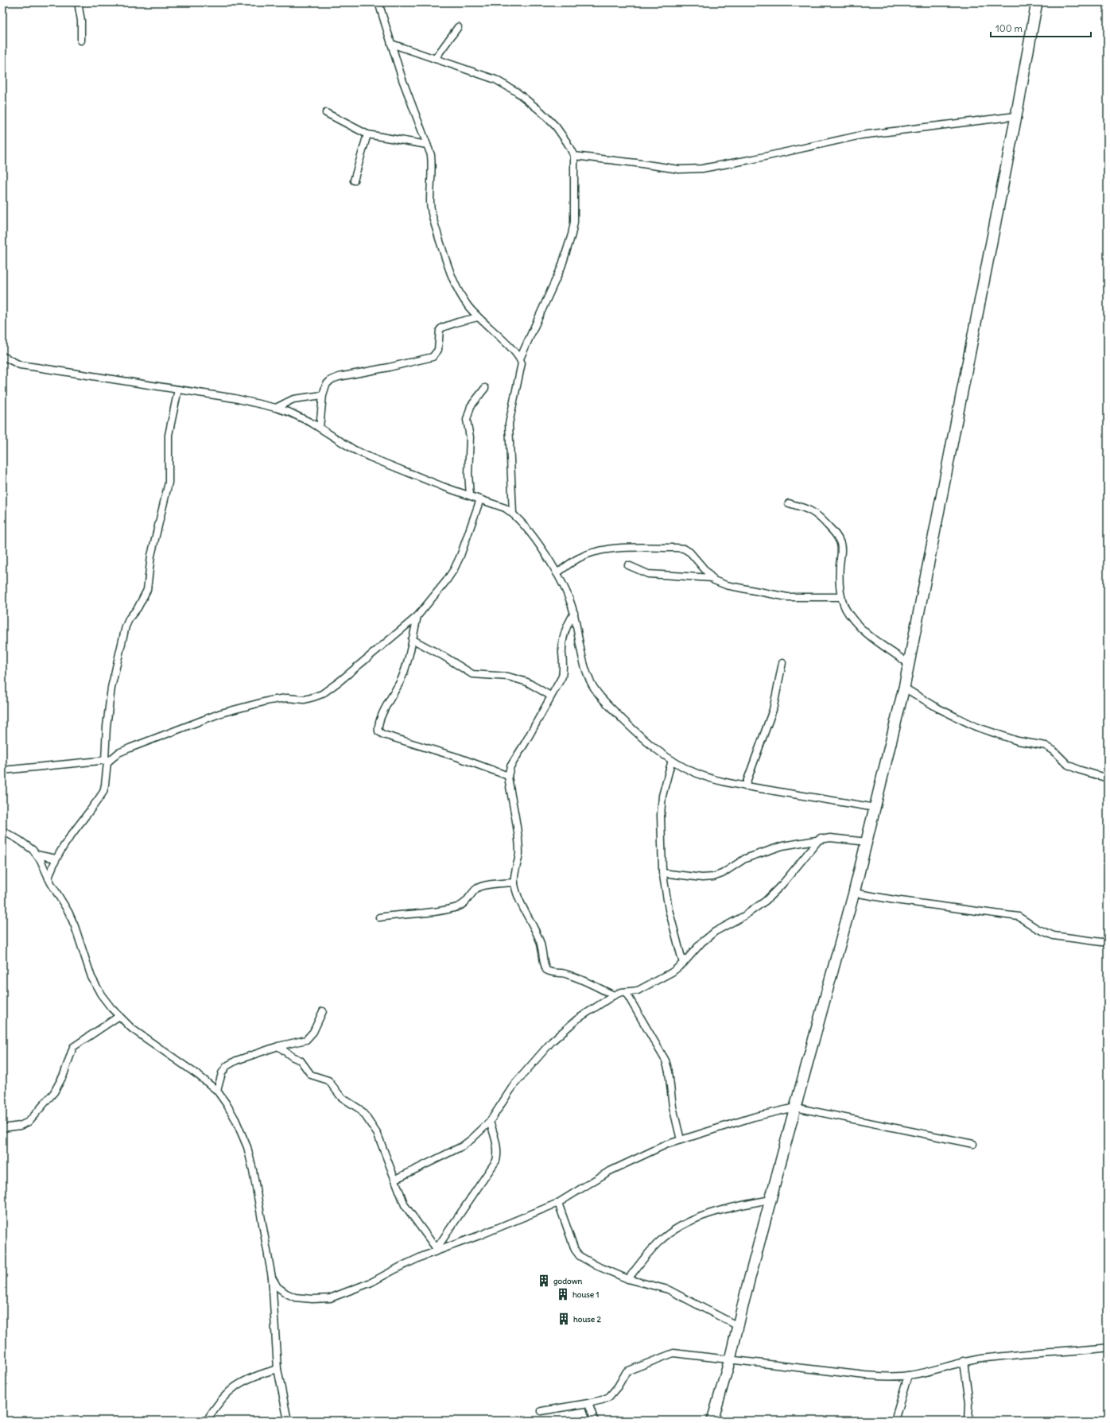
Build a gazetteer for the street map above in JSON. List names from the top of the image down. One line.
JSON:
{"places":{"building":["godown","house 1","house 2"]},"scale_bar":"100 m"}
